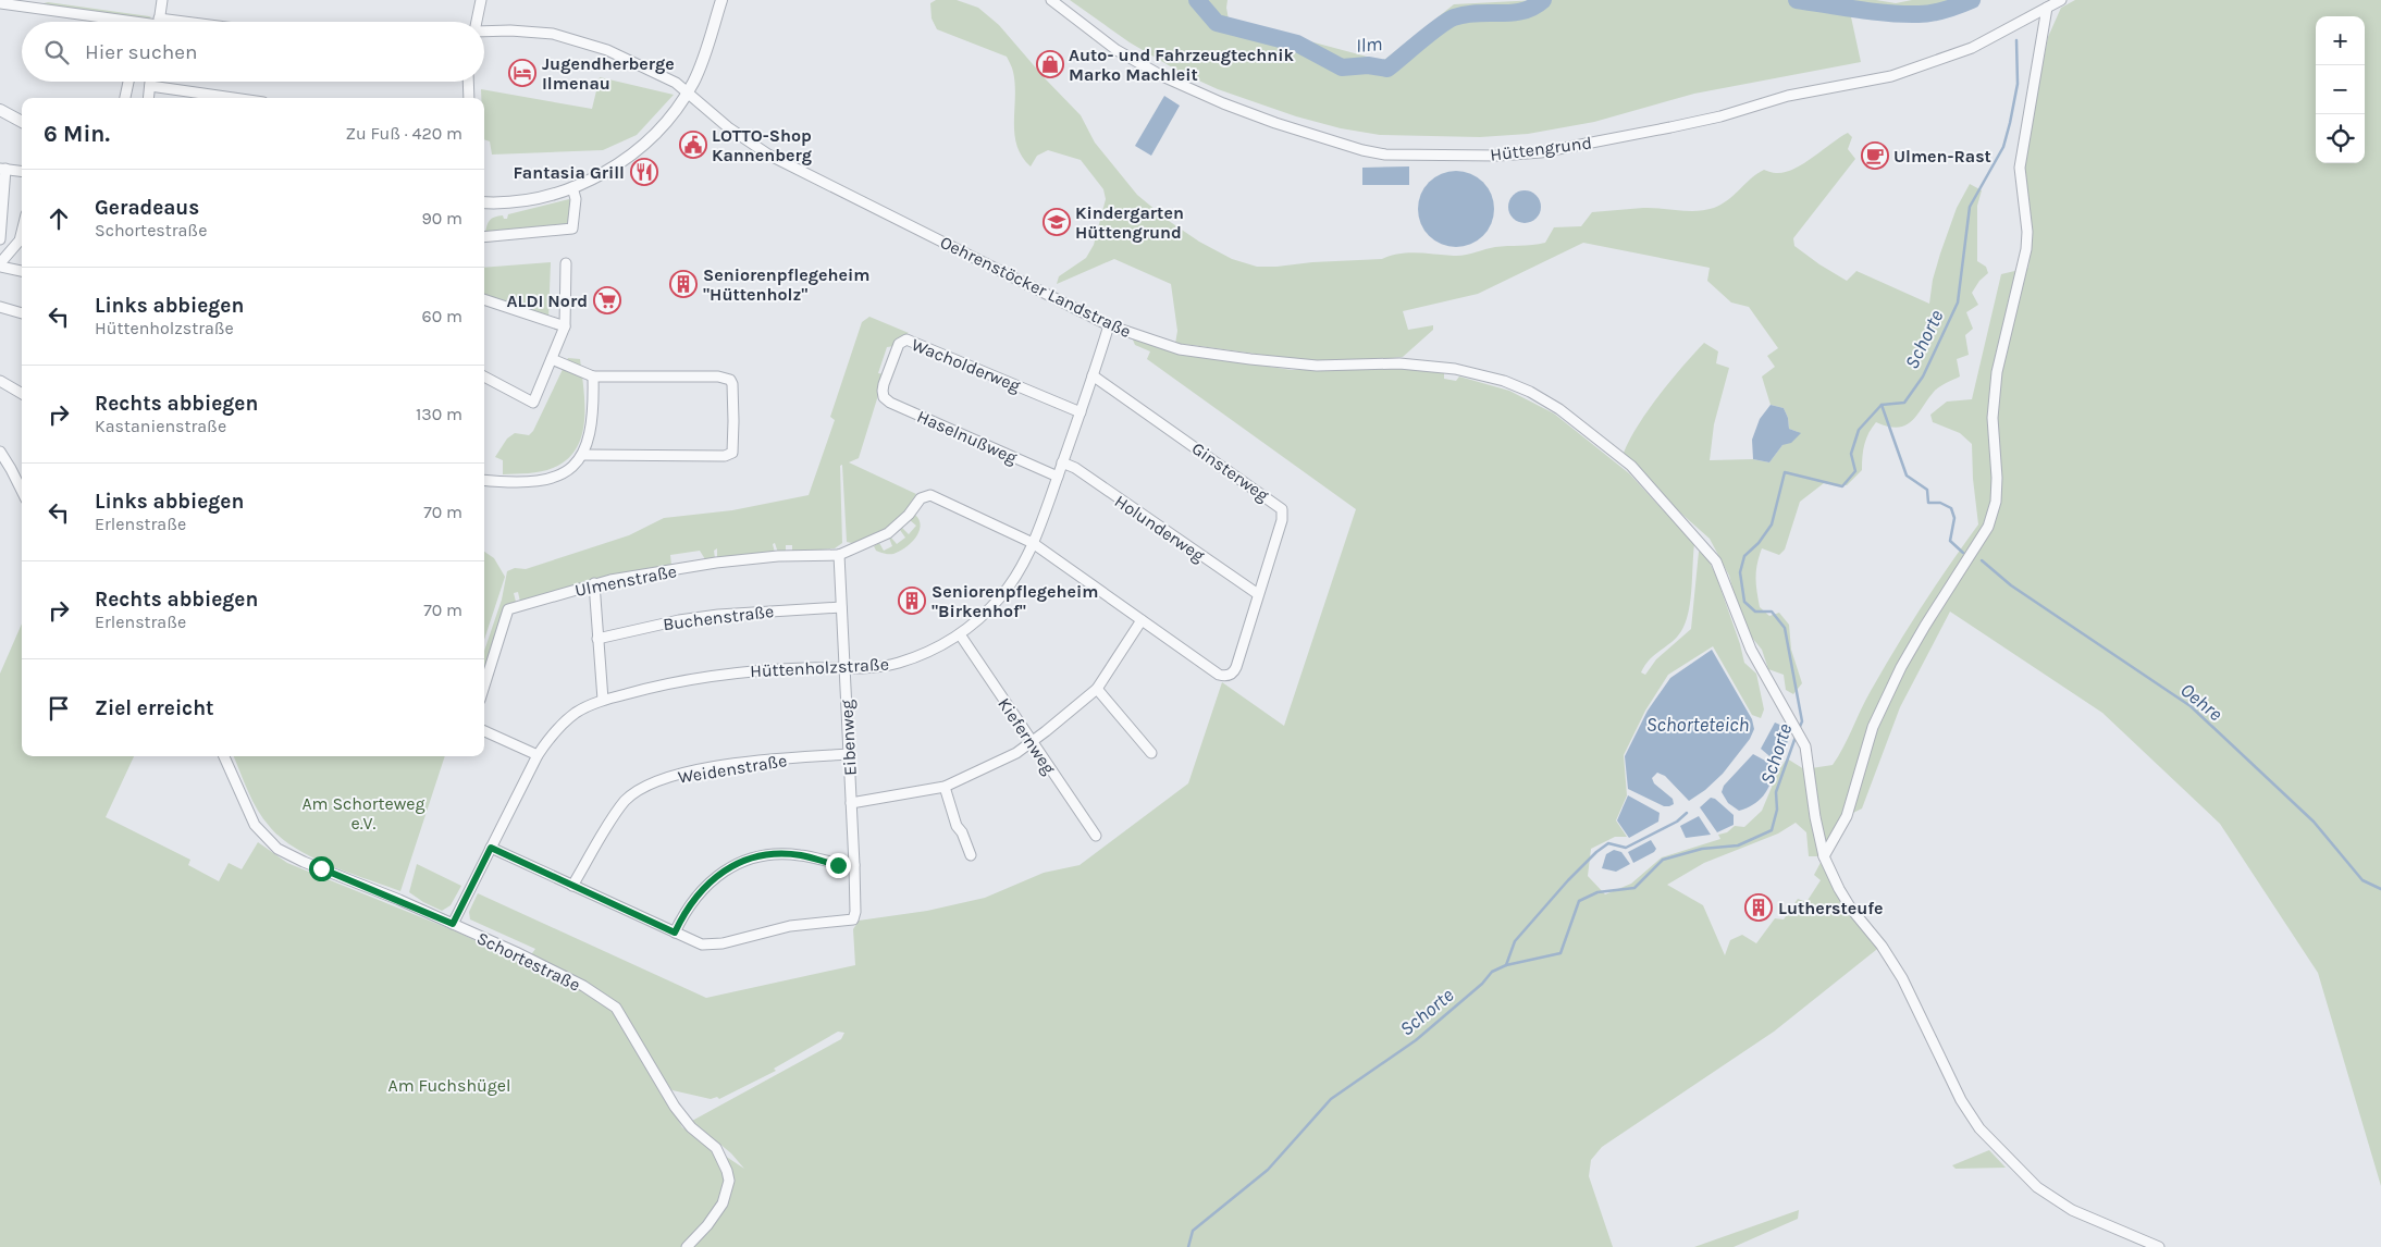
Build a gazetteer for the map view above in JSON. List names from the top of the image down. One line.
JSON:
{"streets":{"street":["Hüttengrund","Oehrenstöcker Landstraße","Wacholderweg","Haselnußweg","Ginsterweg","Holunderweg","Ulmenstraße","Buchenstraße","Hüttenholzstraße","Kiefernweg","Eibenweg","Weidenstraße","Schortestraße"]},"crossings":[["Oehrenstöcker Landstraße","Hüttenholzstraße"],["Wacholderweg","Haselnußweg"],["Wacholderweg","Hüttenholzstraße"],["Haselnußweg","Hüttenholzstraße"],["Ginsterweg","Holunderweg"],["Ginsterweg","Hüttenholzstraße"],["Holunderweg","Hüttenholzstraße"],["Ulmenstraße","Eibenweg"],["Buchenstraße","Eibenweg"],["Hüttenholzstraße","Kiefernweg"],["Hüttenholzstraße","Eibenweg"],["Hüttenholzstraße","Schortestraße"],["Eibenweg","Weidenstraße"]],"water":["Ilm","Schorte","Oehre","Schorteteich"],"parks":["Am Schorteweg e.V.","Am Fuchshügel"],"places":{"shop":["Auto- und Fahrzeugtechnik Marko Machleit"],"hotel":["Jugendherberge Ilmenau"],"public building":["LOTTO-Shop Kannenberg"],"cafe":["Ulmen-Rast"],"restaurant":["Fantasia Grill"],"school or university":["Kindergarten Hüttengrund"],"building":["Seniorenpflegeheim \"Hüttenholz\"","Seniorenpflegeheim \"Birkenhof\"","Luthersteufe"],"supermarket":["ALDI Nord"]},"page":{"map_buttons":["+","−"],"search":"Hier suchen","heading":["6 Min.","Zu Fuß · 420 m"],"list":[["Geradeaus","Schortestraße","90 m"],["Links abbiegen","Hüttenholzstraße","60 m"],["Rechts abbiegen","Kastanienstraße","130 m"],["Links abbiegen","Erlenstraße","70 m"],["Rechts abbiegen","Erlenstraße","70 m"],"Ziel erreicht"]}}
